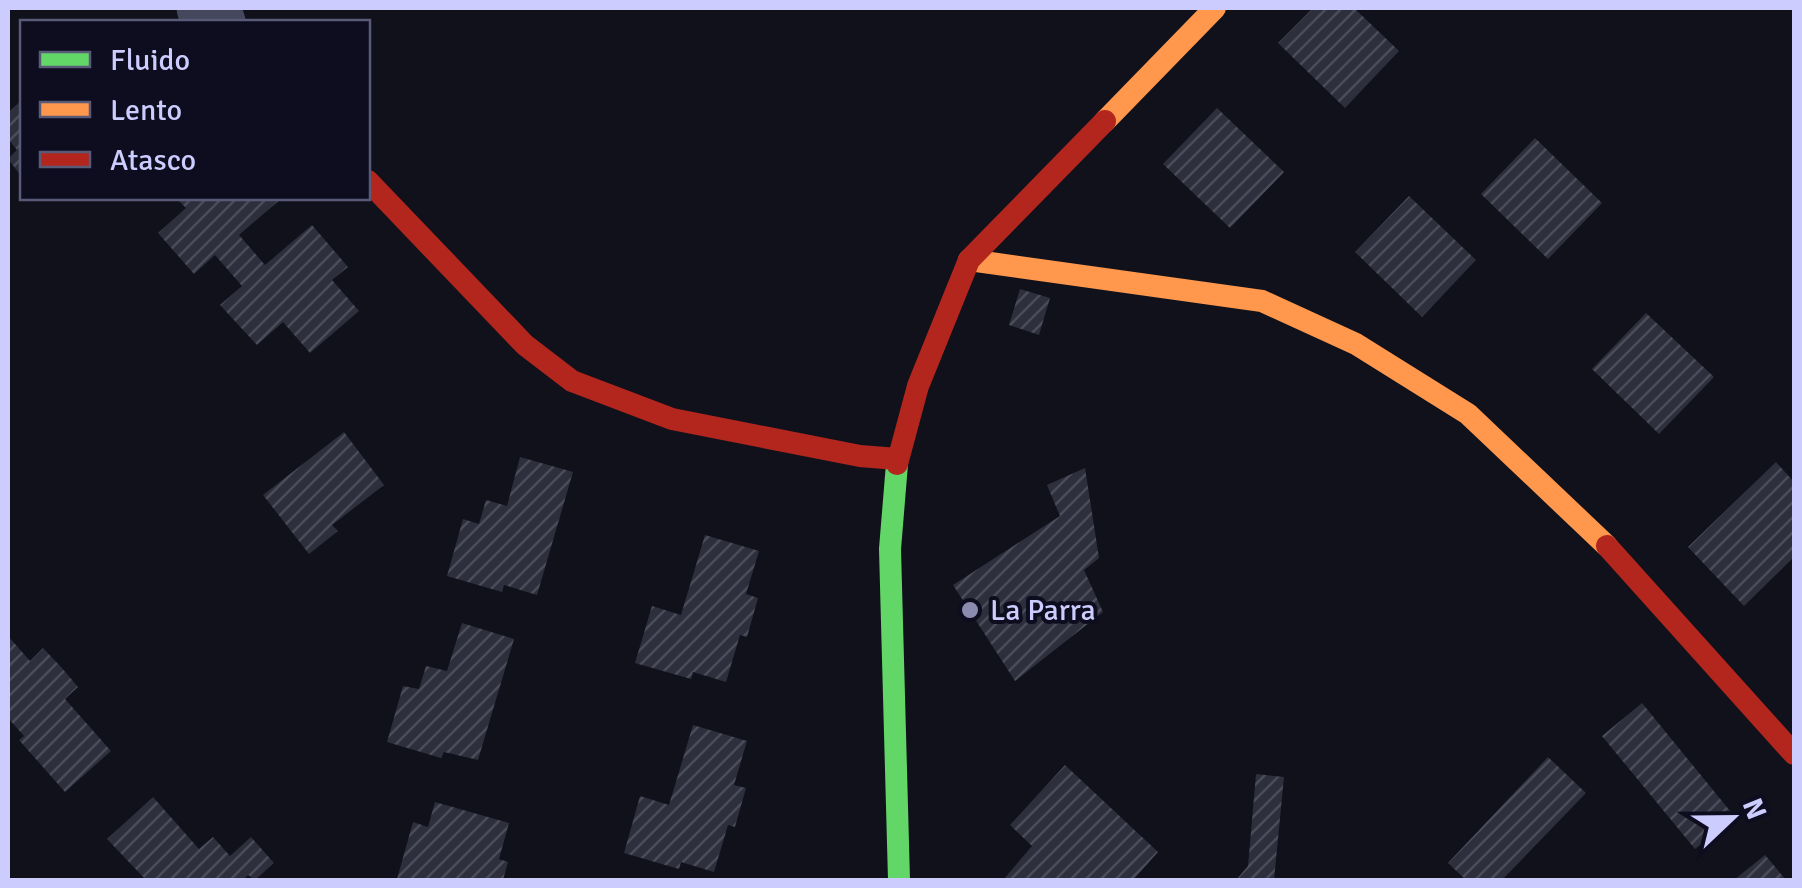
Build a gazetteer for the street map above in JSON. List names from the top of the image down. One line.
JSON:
{"places":["La Parra"],"legend":["Fluido","Lento","Atasco"],"north":"right"}
